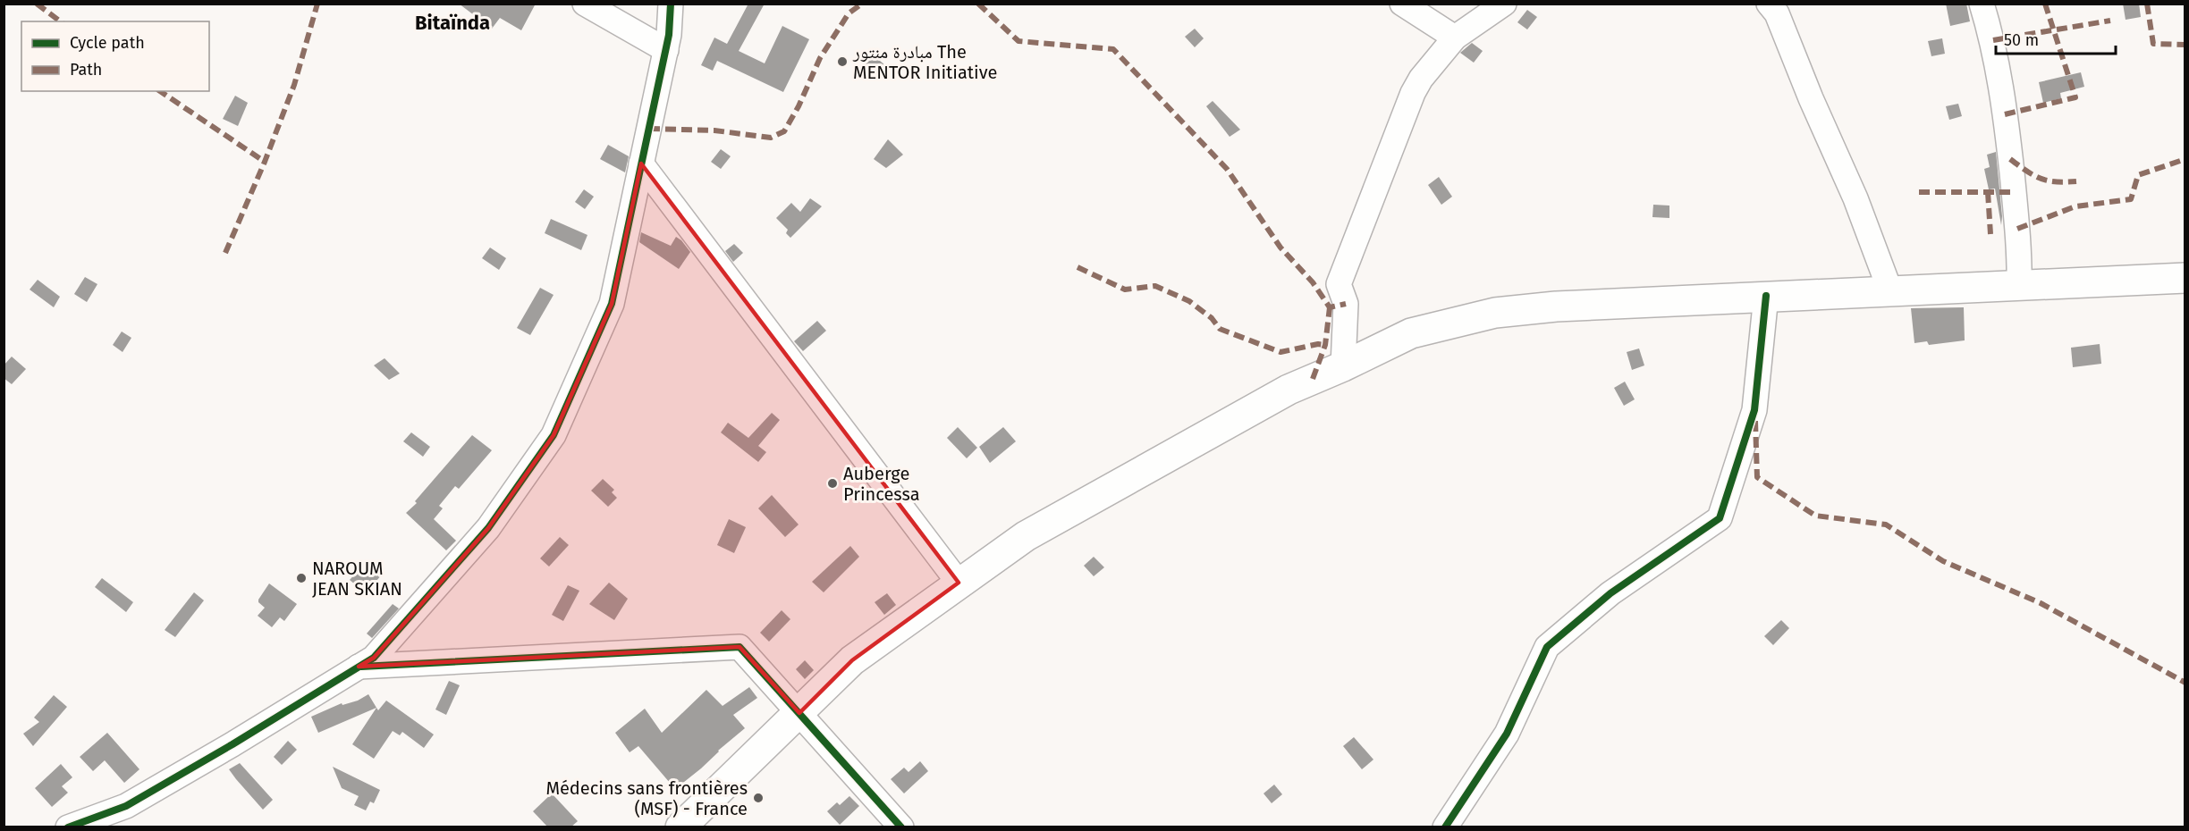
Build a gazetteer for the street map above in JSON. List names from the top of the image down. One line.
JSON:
{"districts":["Bitaïnda"],"places":["مبادرة منتور The MENTOR Initiative","Auberge Princessa","NAROUM JEAN SKIAN","Médecins sans frontières (MSF) - France"],"legend":["Cycle path","Path"],"scale_bar":"50 m"}
